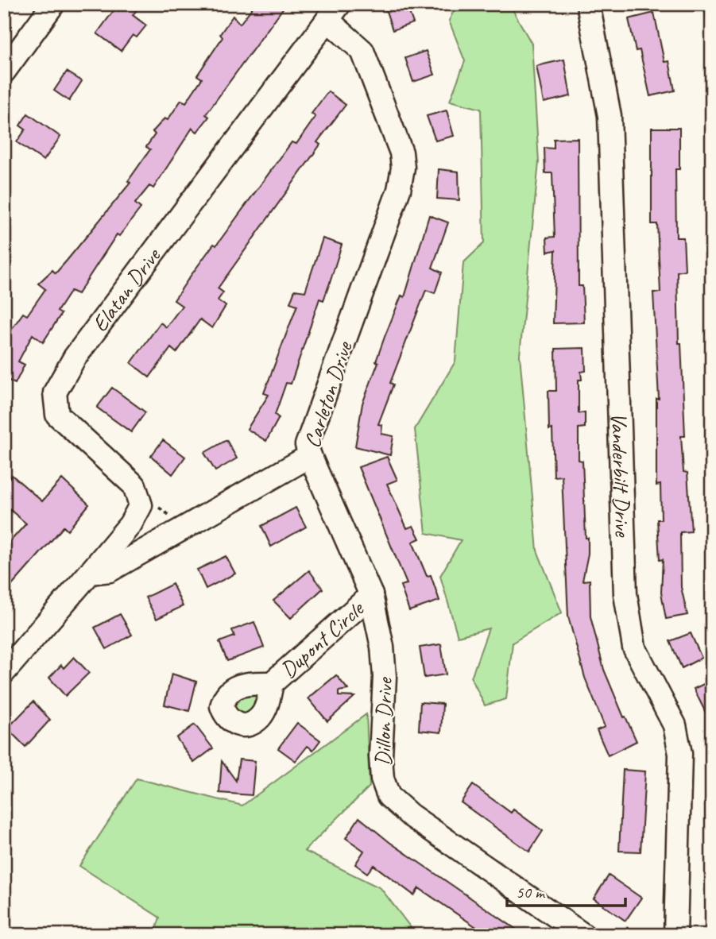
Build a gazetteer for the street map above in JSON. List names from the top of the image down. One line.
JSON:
{"streets":{"street":["Elatan Drive","Carleton Drive","Vanderbilt Drive","Dupont Circle","Dillon Drive"]},"crossings":[["Elatan Drive","Carleton Drive"],["Carleton Drive","Dillon Drive"],["Dupont Circle","Dillon Drive"]],"scale_bar":"50 m"}
